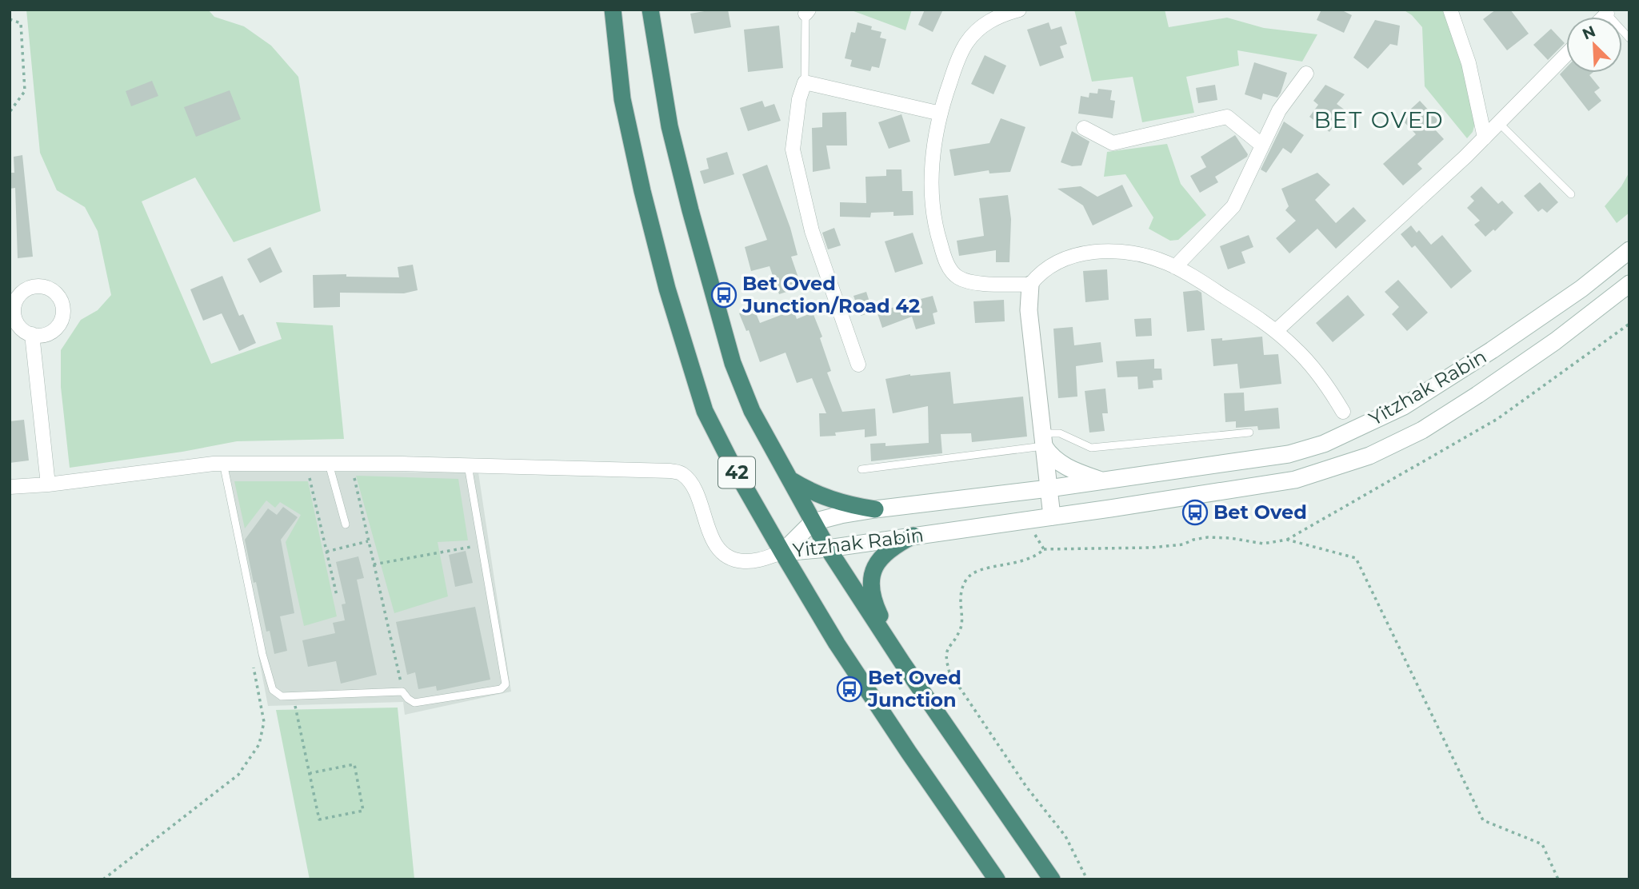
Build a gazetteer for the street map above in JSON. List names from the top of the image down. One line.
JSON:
{"streets":{"highway":["42"],"main road":["Yitzhak Rabin"]},"crossings":[["Yitzhak Rabin","42"]],"districts":["BET OVED"],"places":{"bus stop":["Bet Oved Junction/Road 42","Bet Oved","Bet Oved Junction"]},"north":"top left"}
